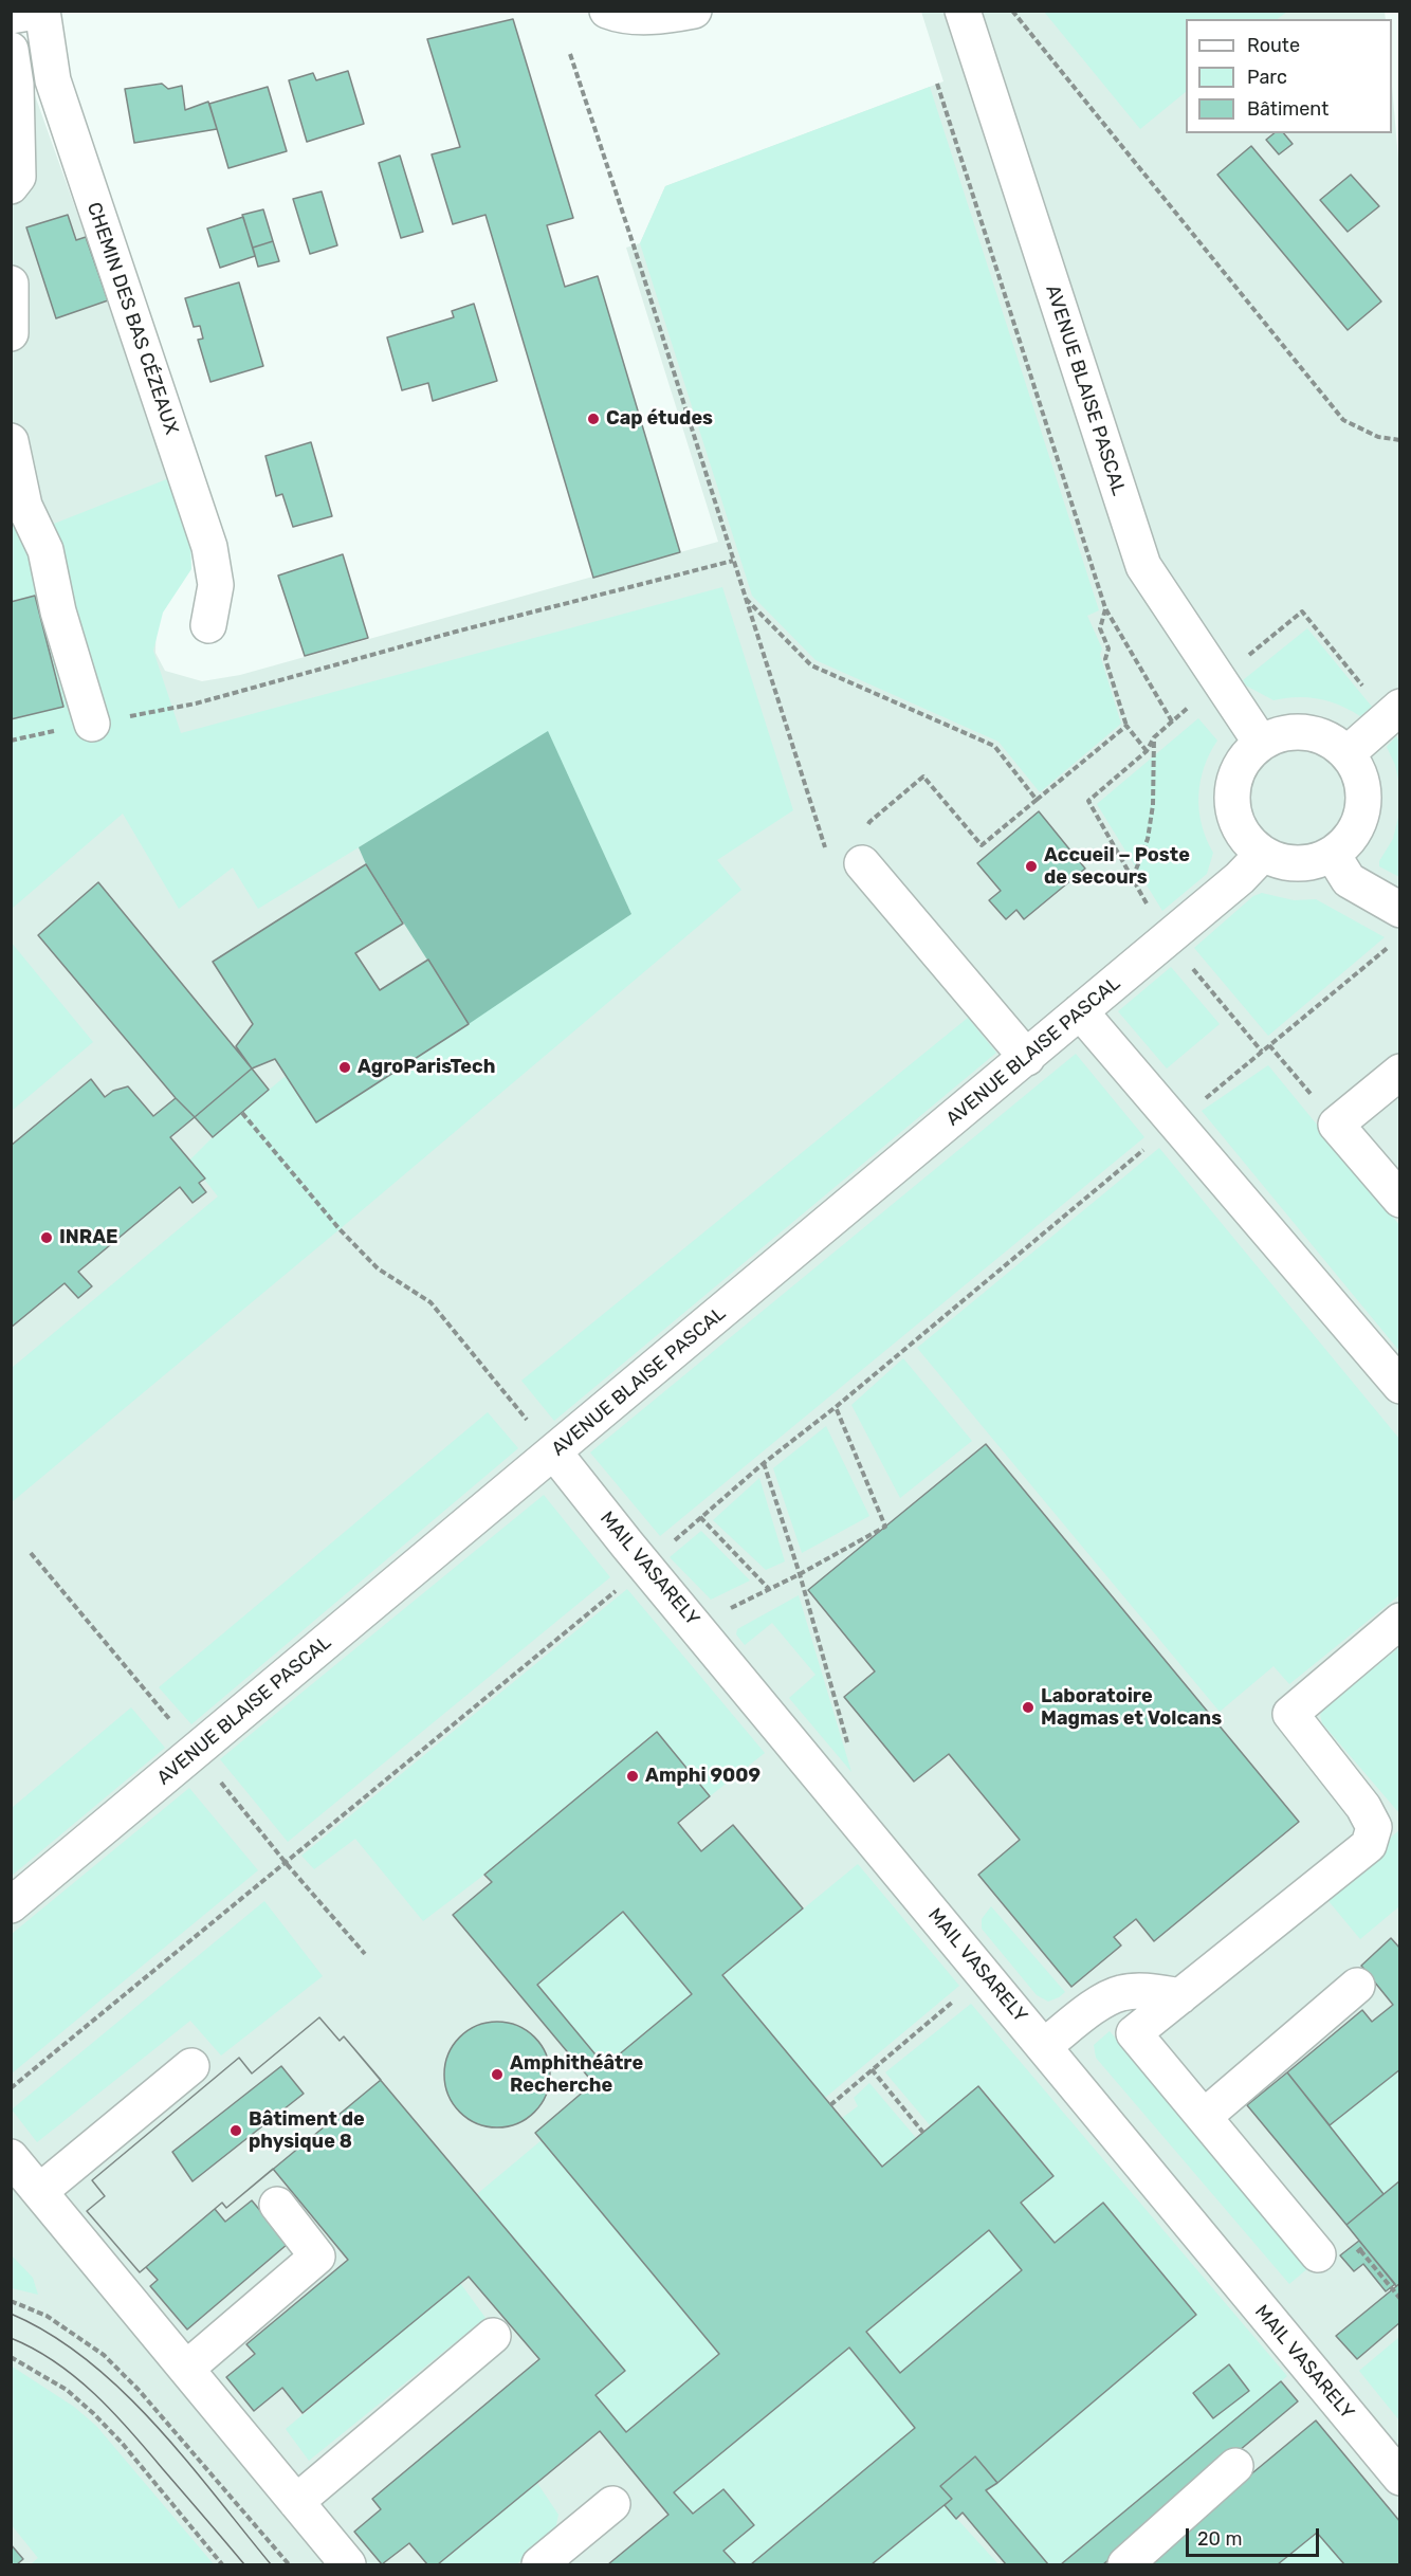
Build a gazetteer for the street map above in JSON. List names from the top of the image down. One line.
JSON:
{"streets":{"street":["CHEMIN DES BAS CÉZEAUX","AVENUE BLAISE PASCAL","MAIL VASARELY"]},"crossings":[["AVENUE BLAISE PASCAL","MAIL VASARELY"]],"places":["Cap études","Accueil − Poste de secours","AgroParisTech","INRAE","Laboratoire Magmas et Volcans","Amphi 9009","Amphithéâtre Recherche","Bâtiment de physique 8"],"legend":["Route","Parc","Bâtiment"],"scale_bar":"20 m"}
